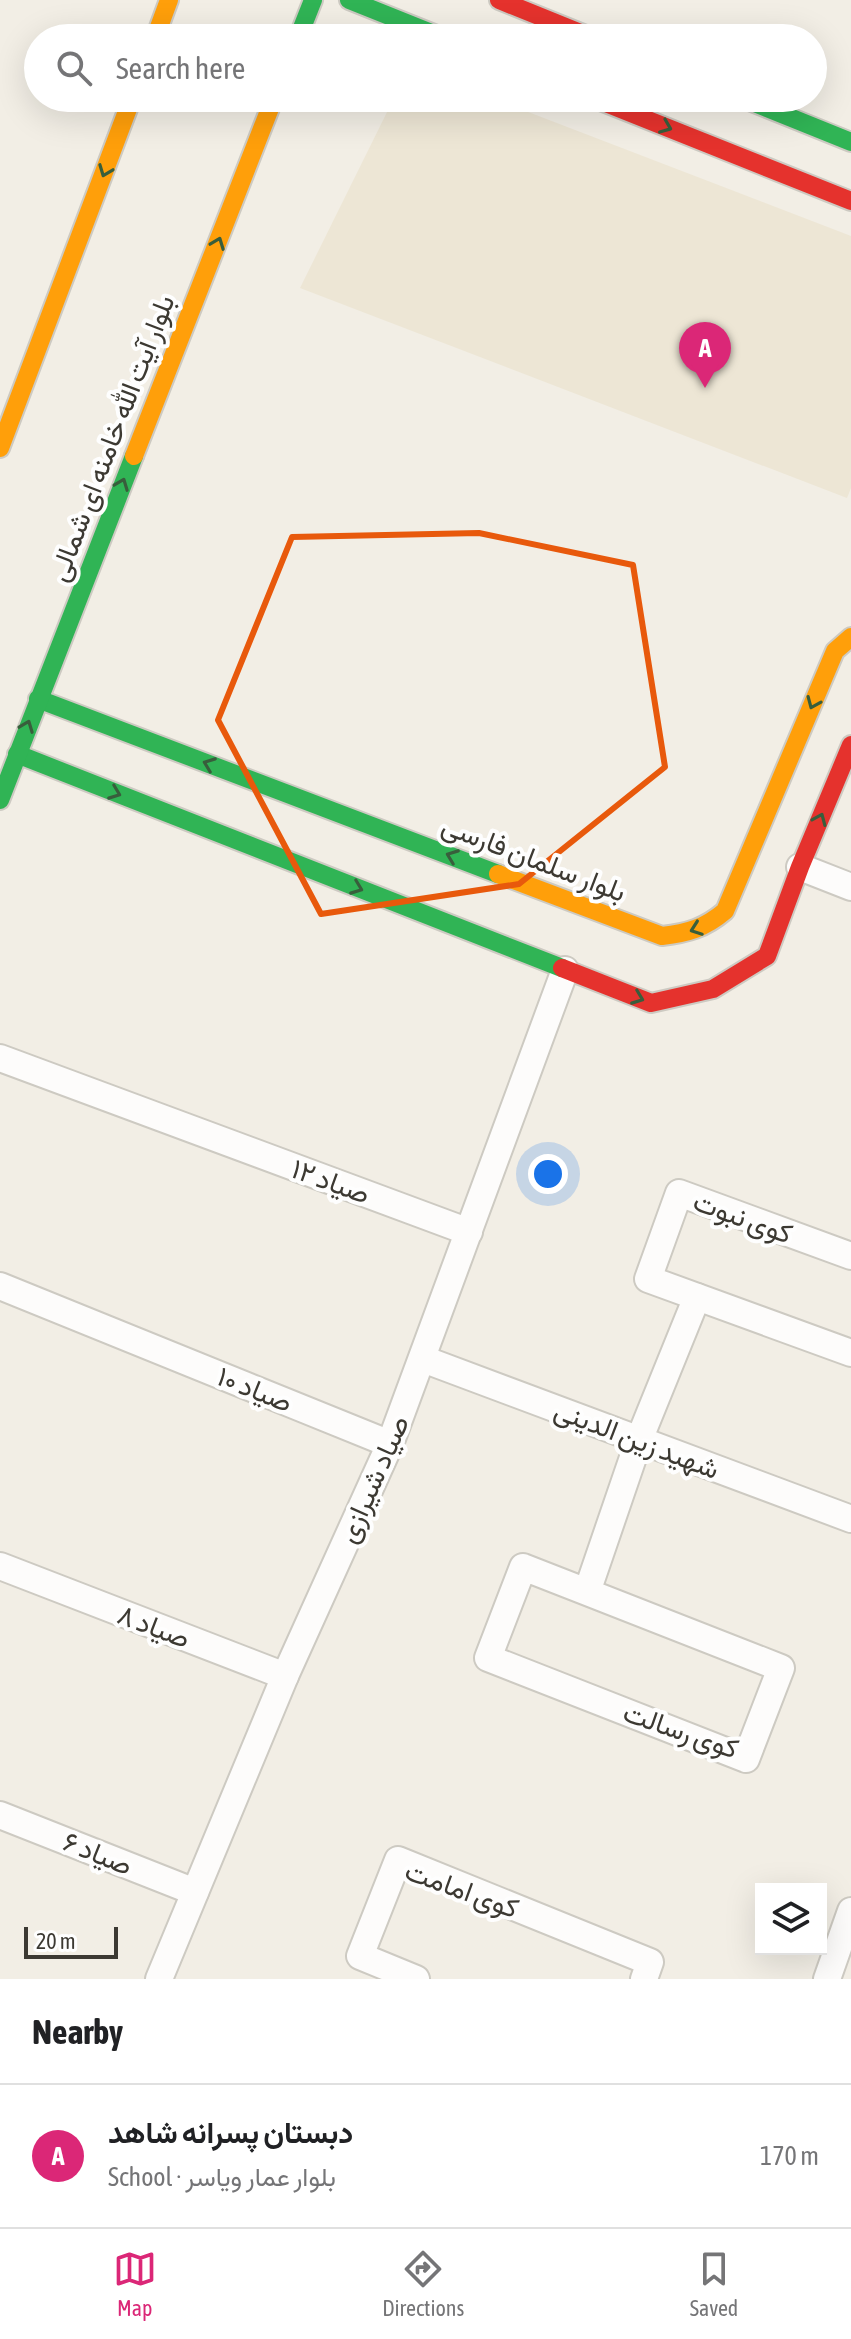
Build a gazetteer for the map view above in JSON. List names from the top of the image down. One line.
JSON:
{"streets":{"street":["بلوار آیت الله خامنه ای شمالی","بلوار سلمان فارسی","صیاد ۱۲","کوی نبوت","صیاد ۱۰","شهید زین الدینی","صیاد شیرازی","صیاد ۸","کوی رسالت","صیاد ۶","کوی امامت"]},"crossings":[["بلوار آیت الله خامنه ای شمالی","بلوار سلمان فارسی"],["صیاد ۱۲","صیاد شیرازی"],["صیاد ۱۰","صیاد شیرازی"],["شهید زین الدینی","صیاد شیرازی"],["صیاد شیرازی","صیاد ۸"],["صیاد شیرازی","صیاد ۶"]],"scale_bar":"20 m","page":{"search":"Search here","pins":"A","scale":"20 m","heading":"Nearby","list":[{"mark":"A","name":"دبستان پسرانه شاهد","note":"School · بلوار عمار ویاسر","value":"170 m"}],"nav":["Map","Directions","Saved"]}}
